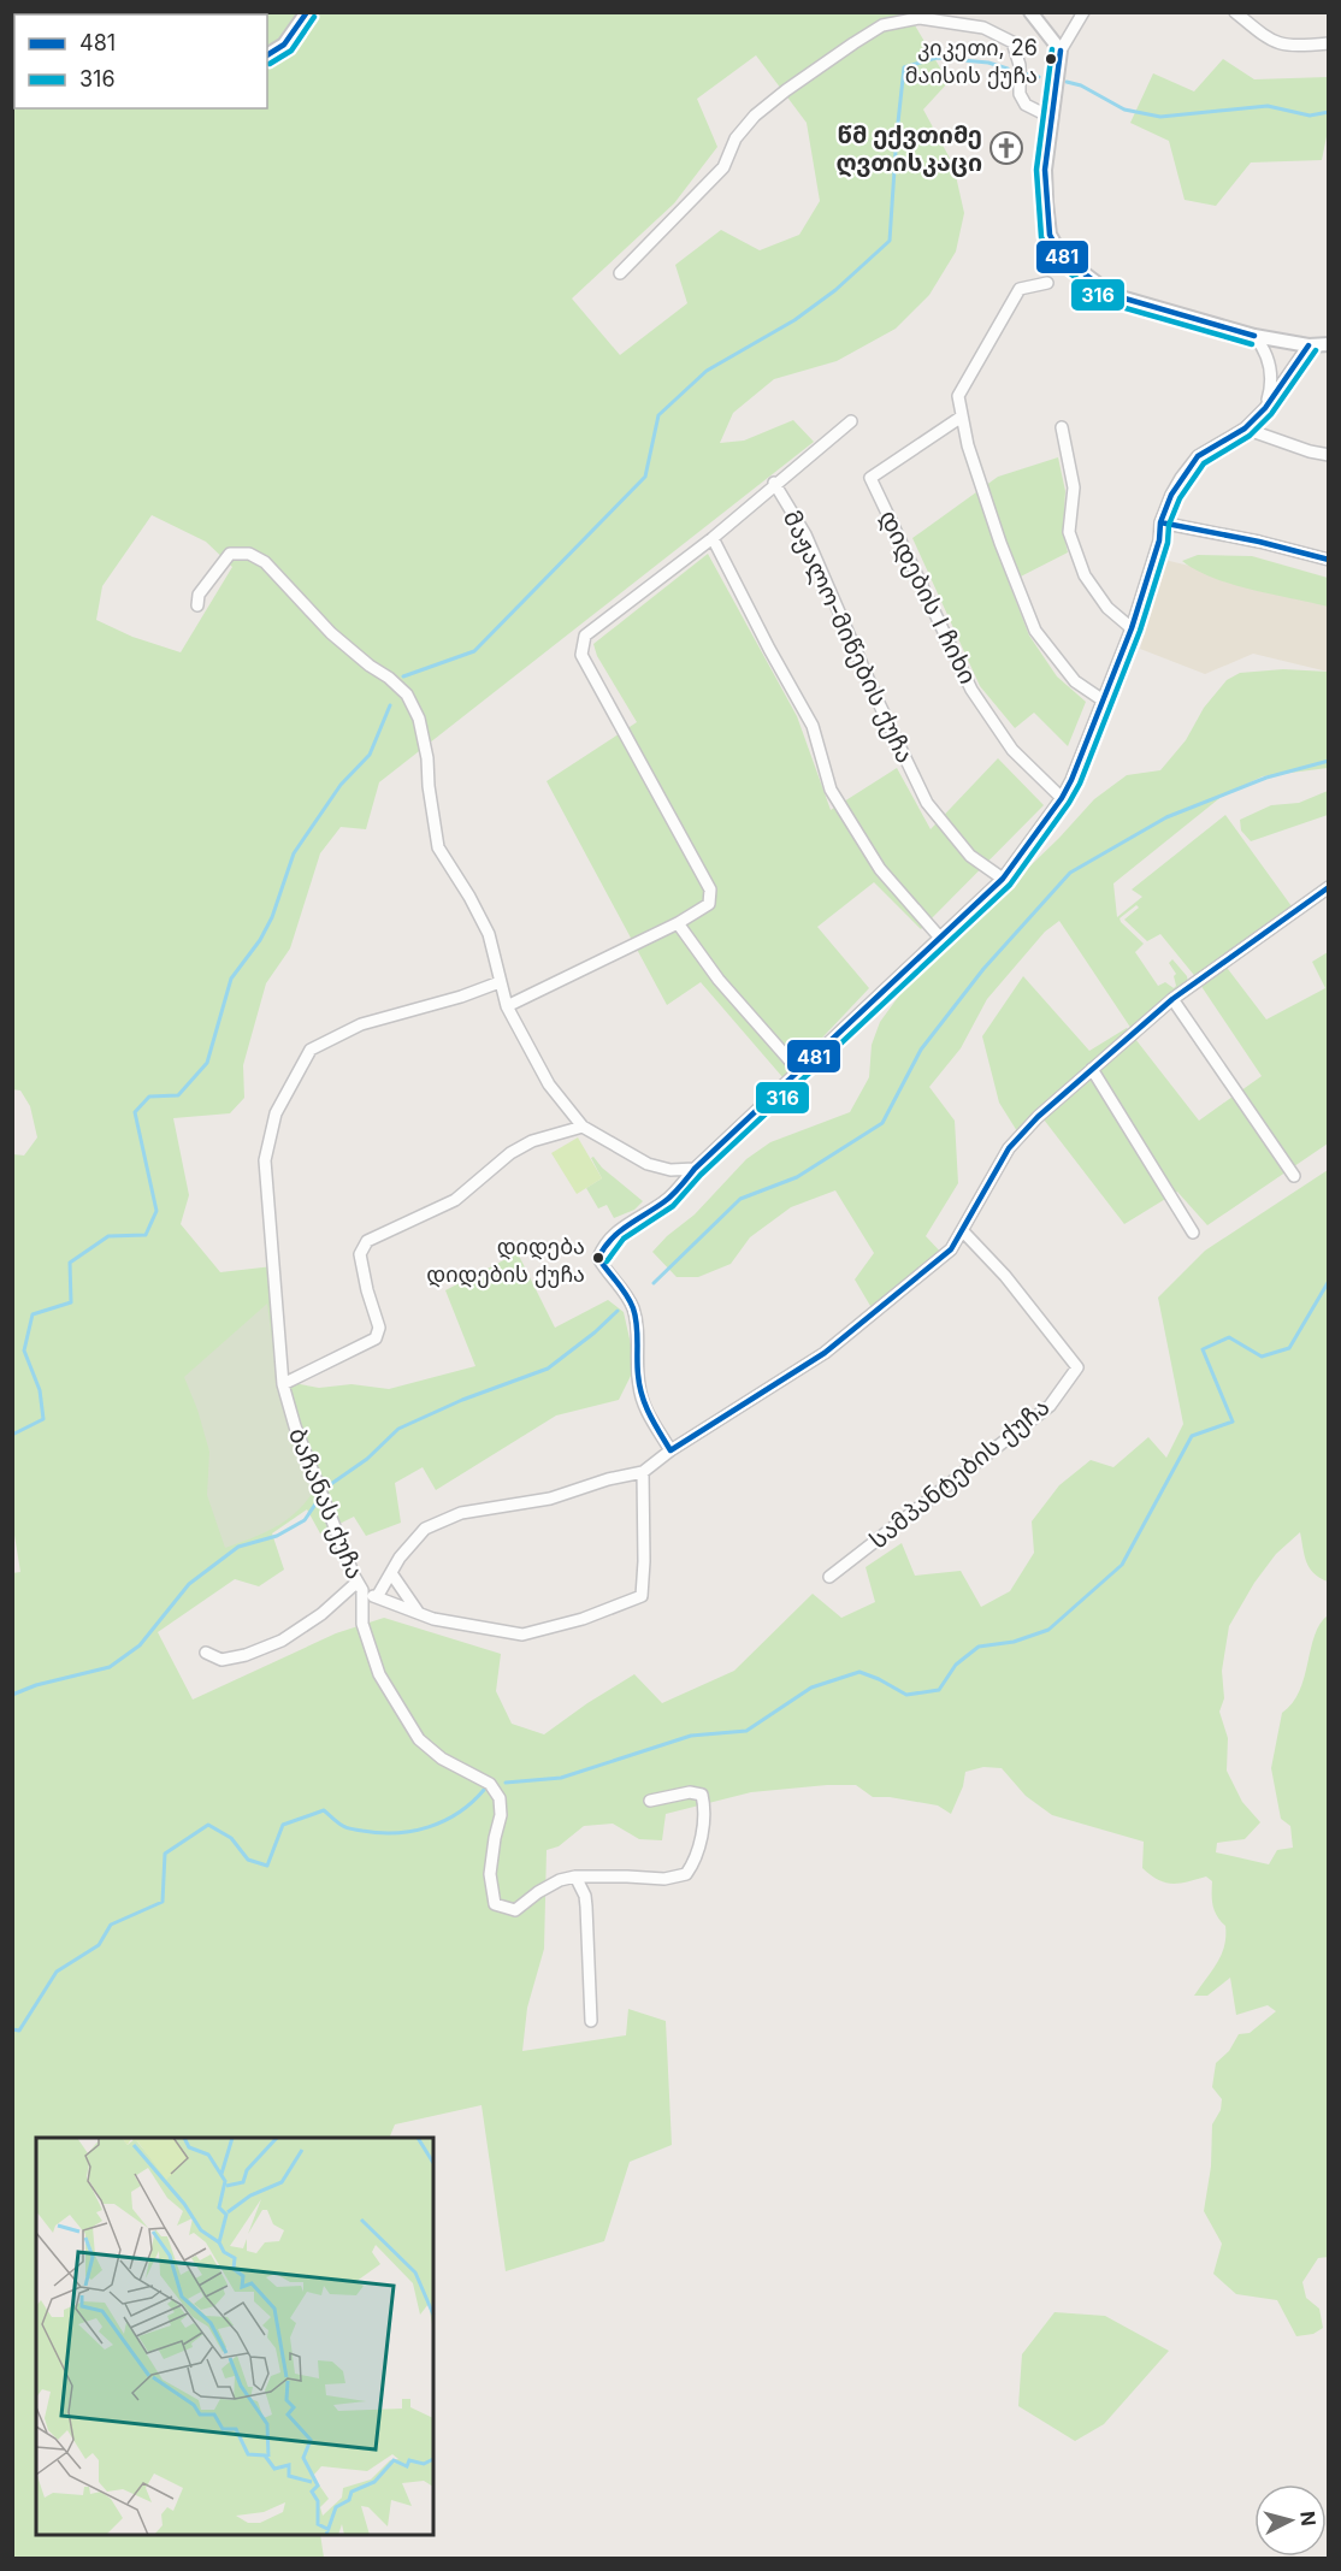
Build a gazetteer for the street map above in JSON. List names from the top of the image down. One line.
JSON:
{"streets":{"street":["დიდების I ჩიხი","მაჟალო-მიწების ქუჩა","სამპანტების ქუჩა","ბაჩანას ქუჩა"]},"places":{"other":["კიკეთი, 26 მაისის ქუჩა","დიდება დიდების ქუჩა"],"church":["წმ ექვთიმე ღვთისკაცი"]},"lines":["transit line 481","transit line 316"],"legend":["481","316"],"north":"right"}
